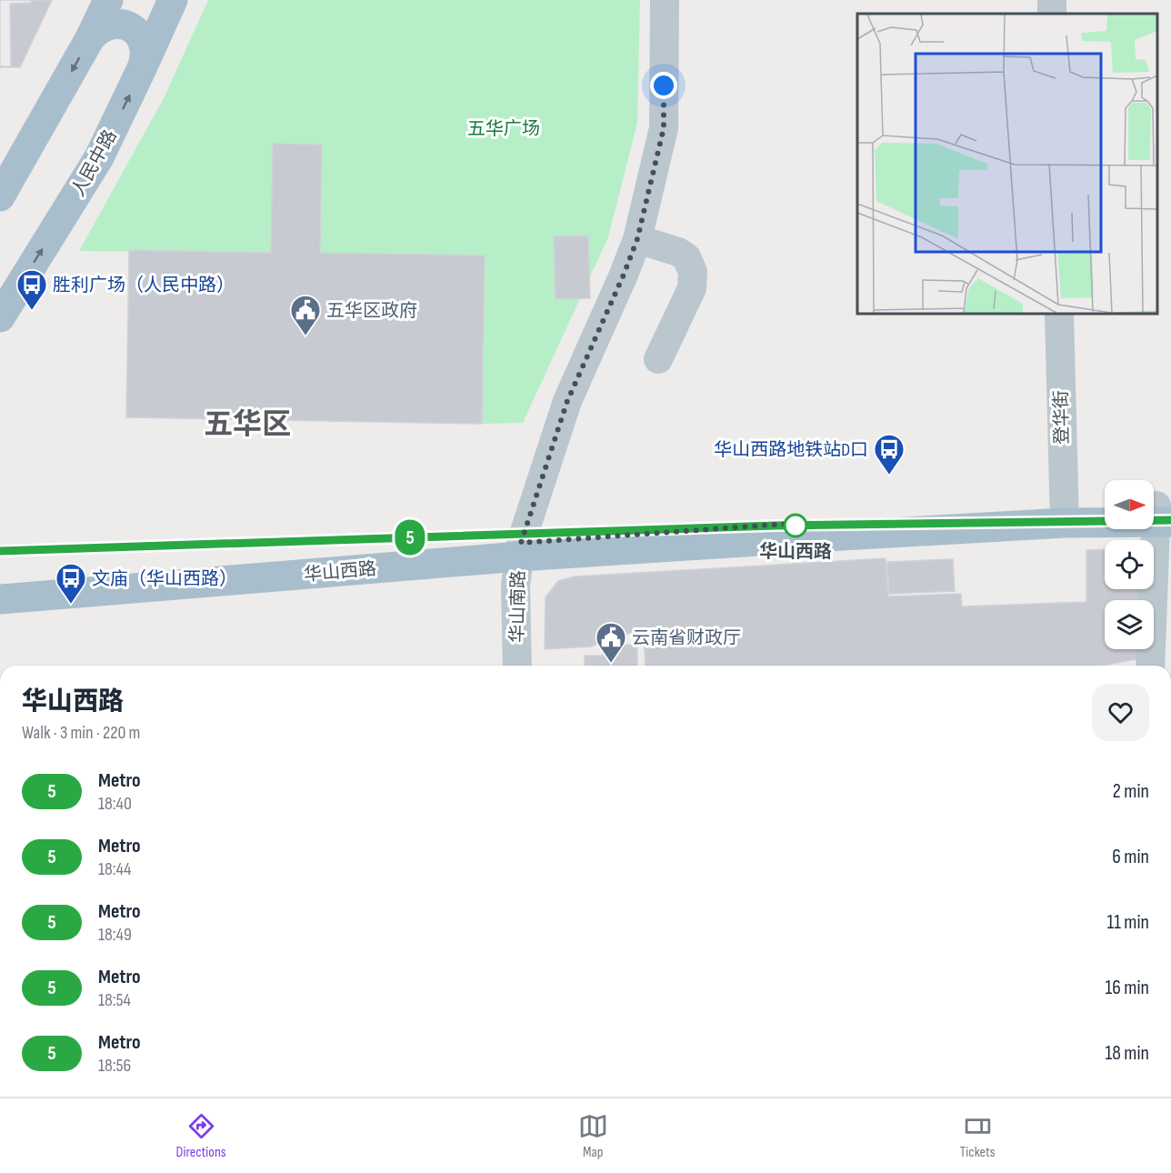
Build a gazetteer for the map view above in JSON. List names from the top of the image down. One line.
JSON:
{"streets":{"main road":["人民中路","华山西路"],"street":["登华街","华山南路"]},"crossings":[["登华街","华山西路"],["华山西路","华山南路"]],"districts":["五华区"],"parks":["五华广场"],"places":{"bus stop":["胜利广场（人民中路）","华山西路地铁站D口","文庙（华山西路）"],"public building":["五华区政府","云南省财政厅"],"other":["华山西路"]},"lines":["metro line 5"],"north":"right","page":{"on_map":"5","heading":["华山西路","Walk · 3 min · 220 m"],"list":[{"mark":"5","name":"Metro","note":"18:40","value":"2 min"},{"mark":"5","name":"Metro","note":"18:44","value":"6 min"},{"mark":"5","name":"Metro","note":"18:49","value":"11 min"},{"mark":"5","name":"Metro","note":"18:54","value":"16 min"},{"mark":"5","name":"Metro","note":"18:56","value":"18 min"}],"tabs":["Directions","Map","Tickets"]}}
